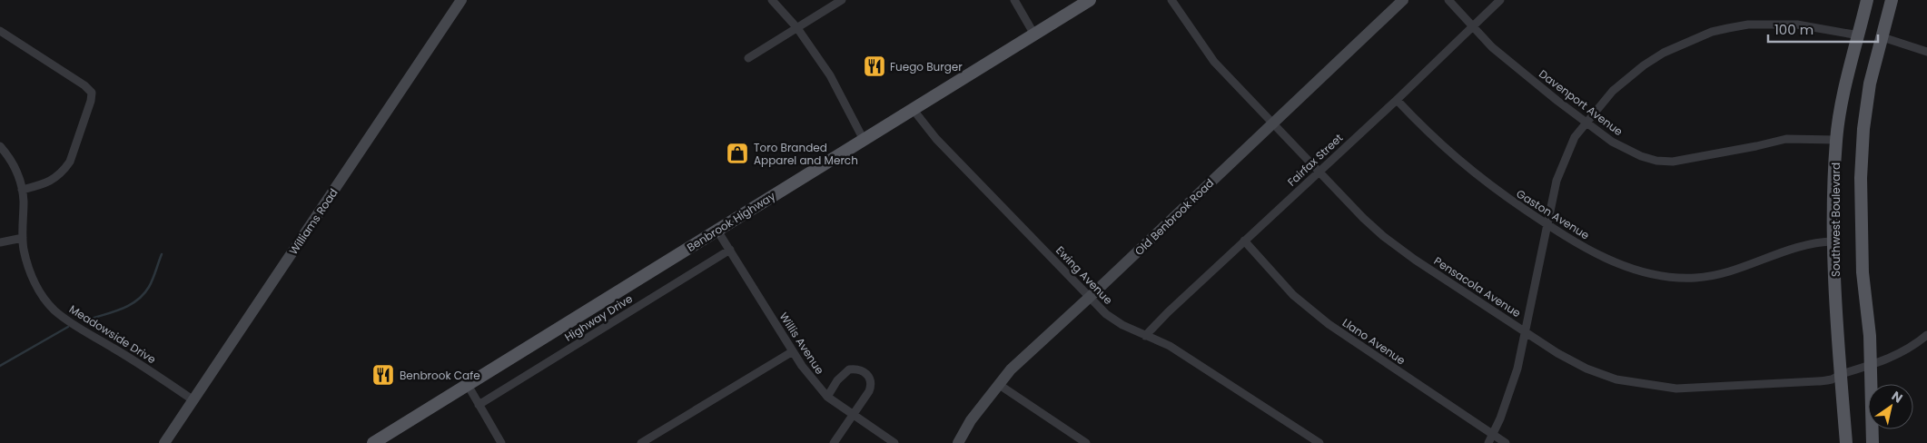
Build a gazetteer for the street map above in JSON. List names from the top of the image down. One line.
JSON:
{"streets":{"main road":["Southwest Boulevard","Benbrook Highway"],"street":["Davenport Avenue","Fairfax Street","Gaston Avenue","Old Benbrook Road","Williams Road","Ewing Avenue","Pensacola Avenue","Highway Drive","Meadowside Drive","Llano Avenue","Willis Avenue"]},"crossings":[["Davenport Avenue","Fairfax Street"],["Davenport Avenue","Southwest Boulevard"],["Fairfax Street","Gaston Avenue"],["Fairfax Street","Ewing Avenue"],["Fairfax Street","Pensacola Avenue"],["Fairfax Street","Llano Avenue"],["Gaston Avenue","Southwest Boulevard"],["Old Benbrook Road","Ewing Avenue"],["Old Benbrook Road","Pensacola Avenue"],["Southwest Boulevard","Pensacola Avenue"],["Williams Road","Meadowside Drive"],["Benbrook Highway","Ewing Avenue"],["Benbrook Highway","Willis Avenue"],["Highway Drive","Willis Avenue"]],"places":{"restaurant":["Fuego Burger","Benbrook Cafe"],"shop":["Toro Branded Apparel and Merch"]},"scale_bar":"100 m","north":"top right"}
